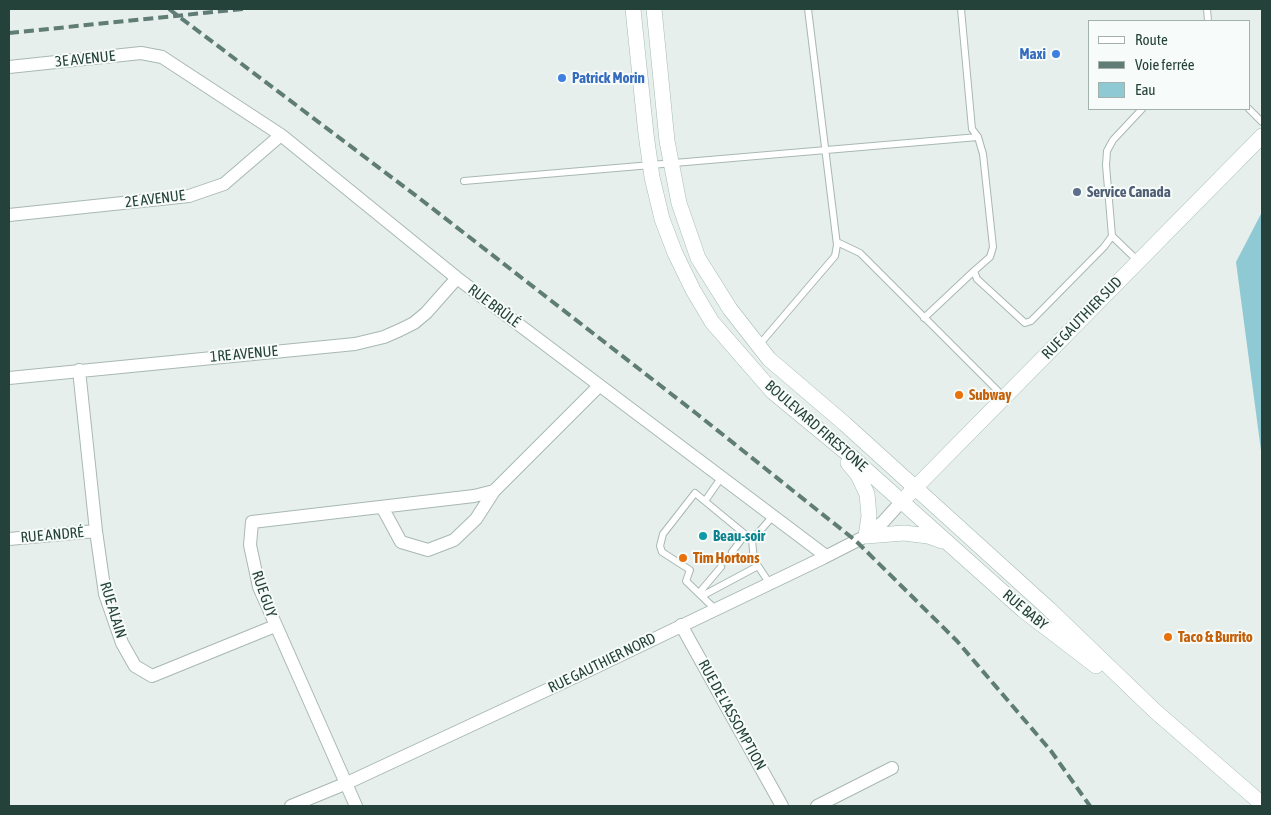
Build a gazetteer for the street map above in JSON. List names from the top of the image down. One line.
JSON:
{"streets":{"main road":["RUE GAUTHIER SUD","BOULEVARD FIRESTONE","RUE BABY"],"street":["3E AVENUE","2E AVENUE","RUE BRÛLÉ","1RE AVENUE","RUE ANDRÉ","RUE GUY","RUE ALAIN","RUE GAUTHIER NORD","RUE DE L'ASSOMPTION"]},"crossings":[["3E AVENUE","RUE BRÛLÉ"],["2E AVENUE","RUE BRÛLÉ"],["RUE BRÛLÉ","1RE AVENUE"],["RUE BRÛLÉ","RUE GAUTHIER NORD"],["RUE GAUTHIER SUD","BOULEVARD FIRESTONE"],["RUE GAUTHIER SUD","RUE BABY"],["RUE GAUTHIER SUD","RUE GAUTHIER NORD"],["1RE AVENUE","RUE ALAIN"],["BOULEVARD FIRESTONE","RUE BABY"],["BOULEVARD FIRESTONE","RUE GAUTHIER NORD"],["RUE ANDRÉ","RUE ALAIN"],["RUE GUY","RUE ALAIN"],["RUE GUY","RUE GAUTHIER NORD"],["RUE BABY","RUE GAUTHIER NORD"],["RUE GAUTHIER NORD","RUE DE L'ASSOMPTION"]],"places":["Maxi","Patrick Morin","Service Canada","Subway","Beau-soir","Tim Hortons","Taco & Burrito"],"legend":["Route","Voie ferrée","Eau"]}
